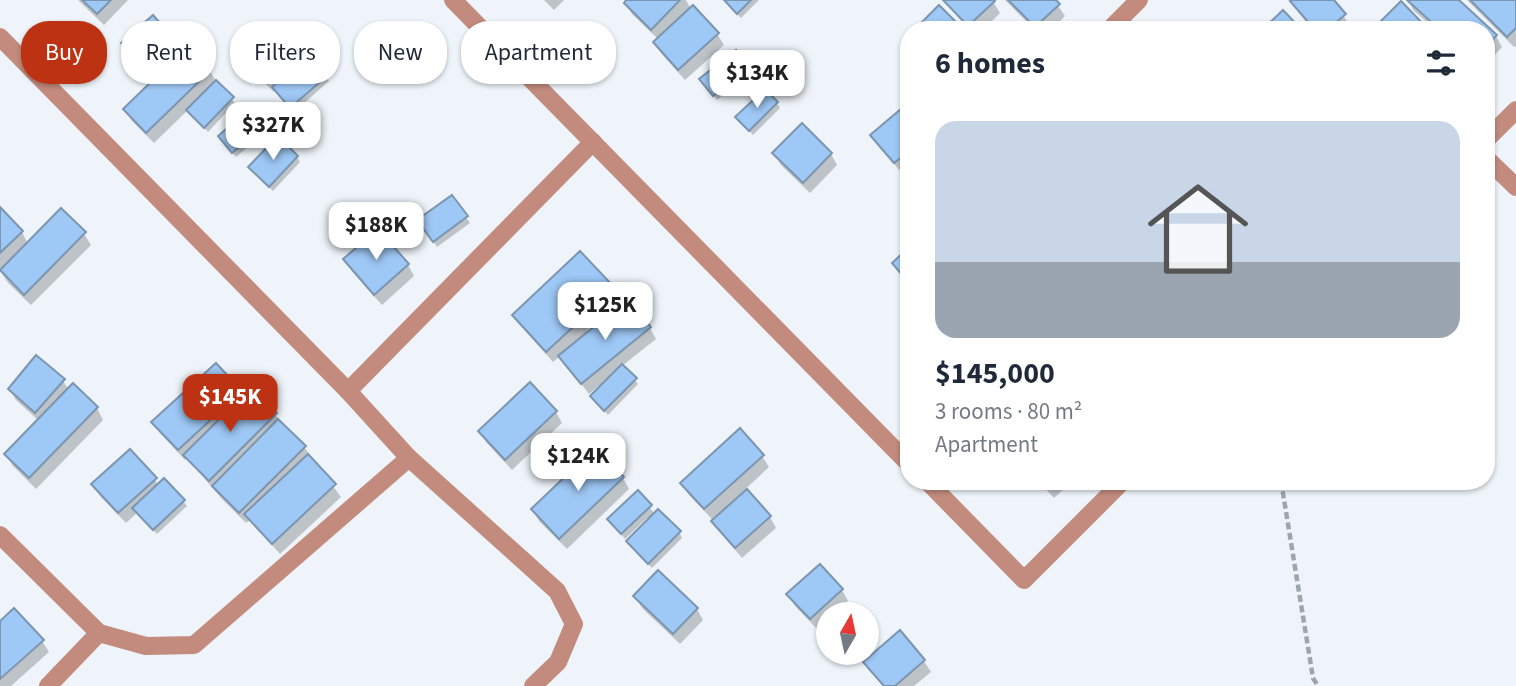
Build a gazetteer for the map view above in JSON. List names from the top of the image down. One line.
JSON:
{"north":"top","page":{"chip":["Buy","Rent","Filters","New","Apartment"],"heading":"6 homes","price":["$134K","$327K","$188K","$125K","$145K","$124K"],"list":[{"name":"$145,000","note":"3 rooms · 80 m² · Apartment"}]}}
